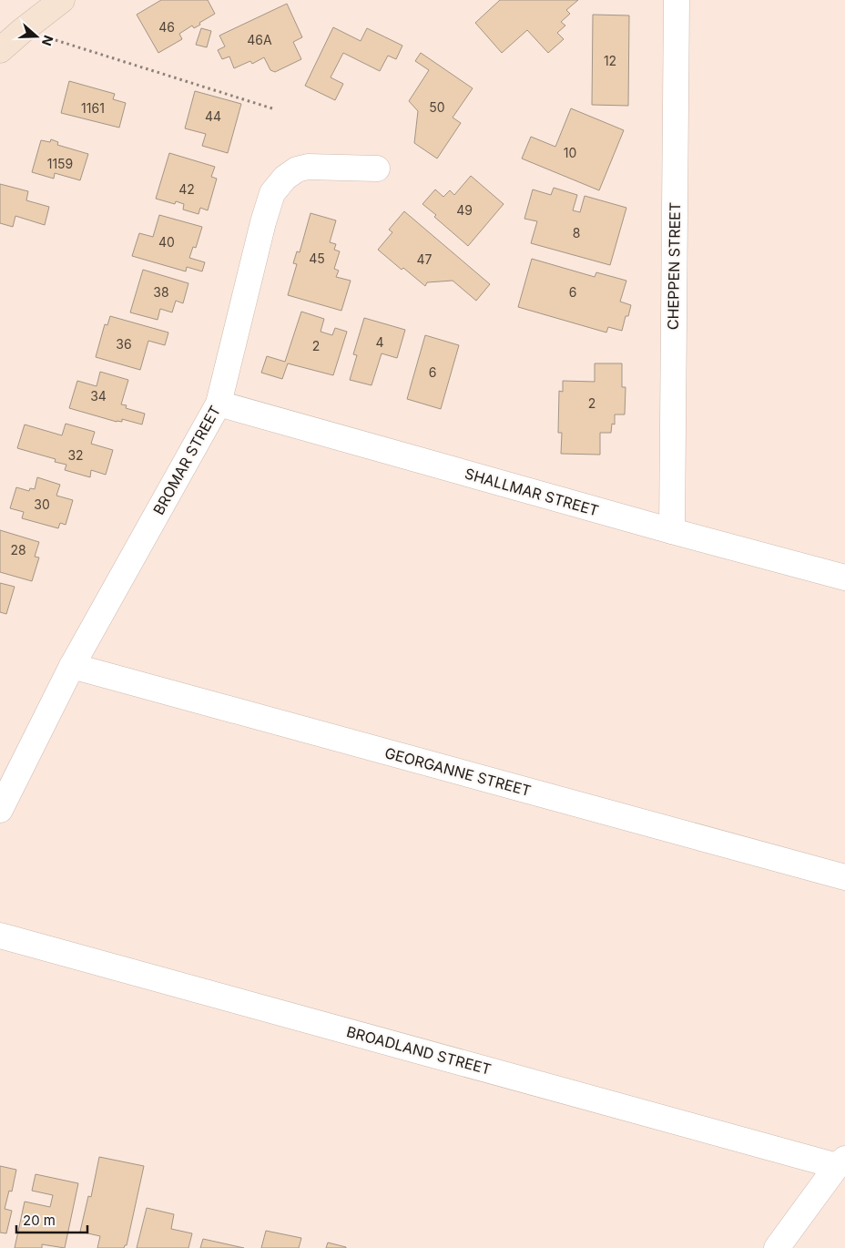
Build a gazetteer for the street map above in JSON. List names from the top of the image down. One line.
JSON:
{"streets":{"street":["CHEPPEN STREET","BROMAR STREET","SHALLMAR STREET","GEORGANNE STREET","BROADLAND STREET"]},"crossings":[["CHEPPEN STREET","SHALLMAR STREET"],["BROMAR STREET","SHALLMAR STREET"],["BROMAR STREET","GEORGANNE STREET"]],"house_numbers":["46","46A","12","50","1161","44","10","1159","42","49","8","40","45","47","38","6","4","36","2","6","34","2","32","30","28"],"scale_bar":"20 m","north":"right"}
